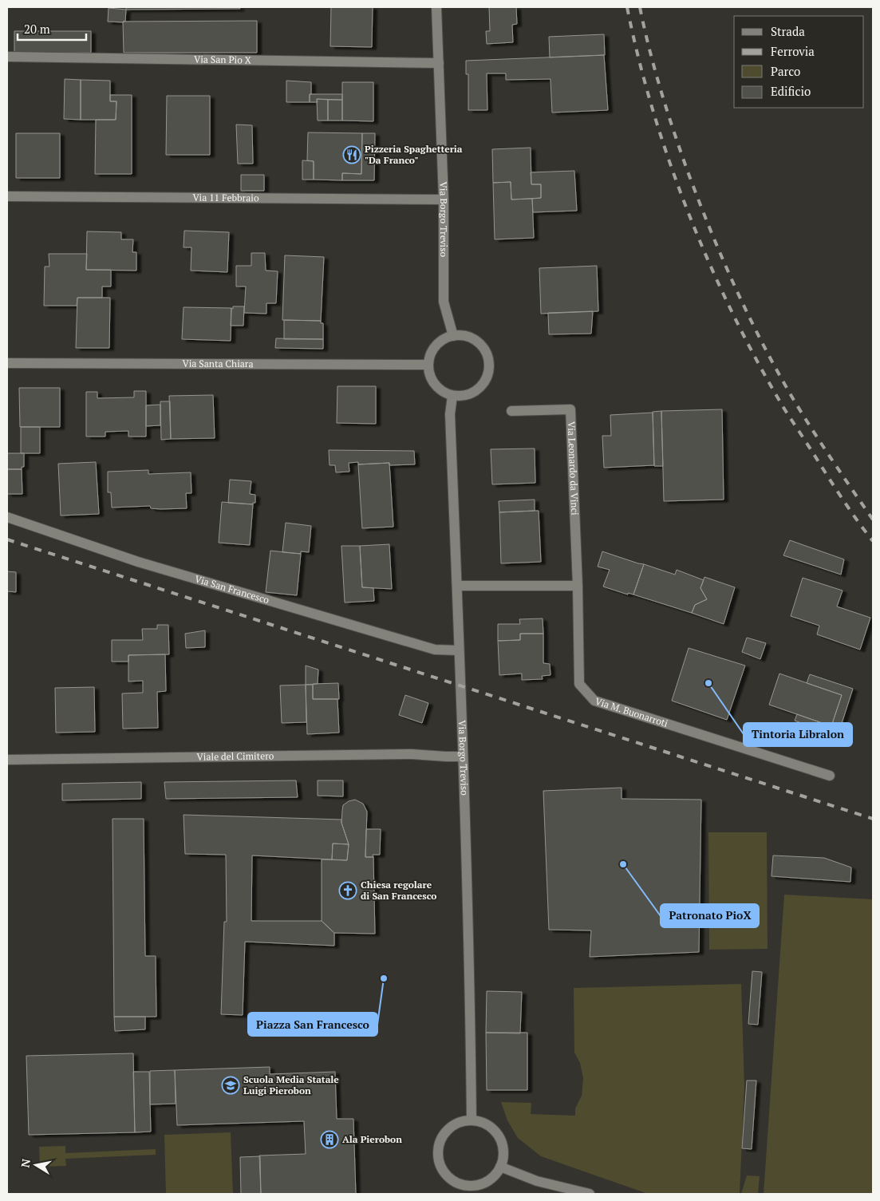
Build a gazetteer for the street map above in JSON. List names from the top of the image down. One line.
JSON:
{"streets":{"street":["Via San Pio X","Via 11 Febbraio","Via Borgo Treviso","Via Santa Chiara","Via Leonardo da Vinci","Via San Francesco","Via M. Buonarroti","Viale del Cimitero"]},"crossings":[["Via San Pio X","Via Borgo Treviso"],["Via 11 Febbraio","Via Borgo Treviso"],["Via Borgo Treviso","Via Santa Chiara"],["Via Borgo Treviso","Via San Francesco"],["Via Borgo Treviso","Viale del Cimitero"],["Via Leonardo da Vinci","Via M. Buonarroti"]],"places":{"restaurant":["Pizzeria Spaghetteria \"Da Franco\""],"other":["Tintoria Libralon","Patronato PioX","Piazza San Francesco"],"church":["Chiesa regolare di San Francesco"],"school or university":["Scuola Media Statale Luigi Pierobon"],"building":["Ala Pierobon"]},"legend":["Strada","Ferrovia","Parco","Edificio"],"scale_bar":"20 m","north":"left"}
